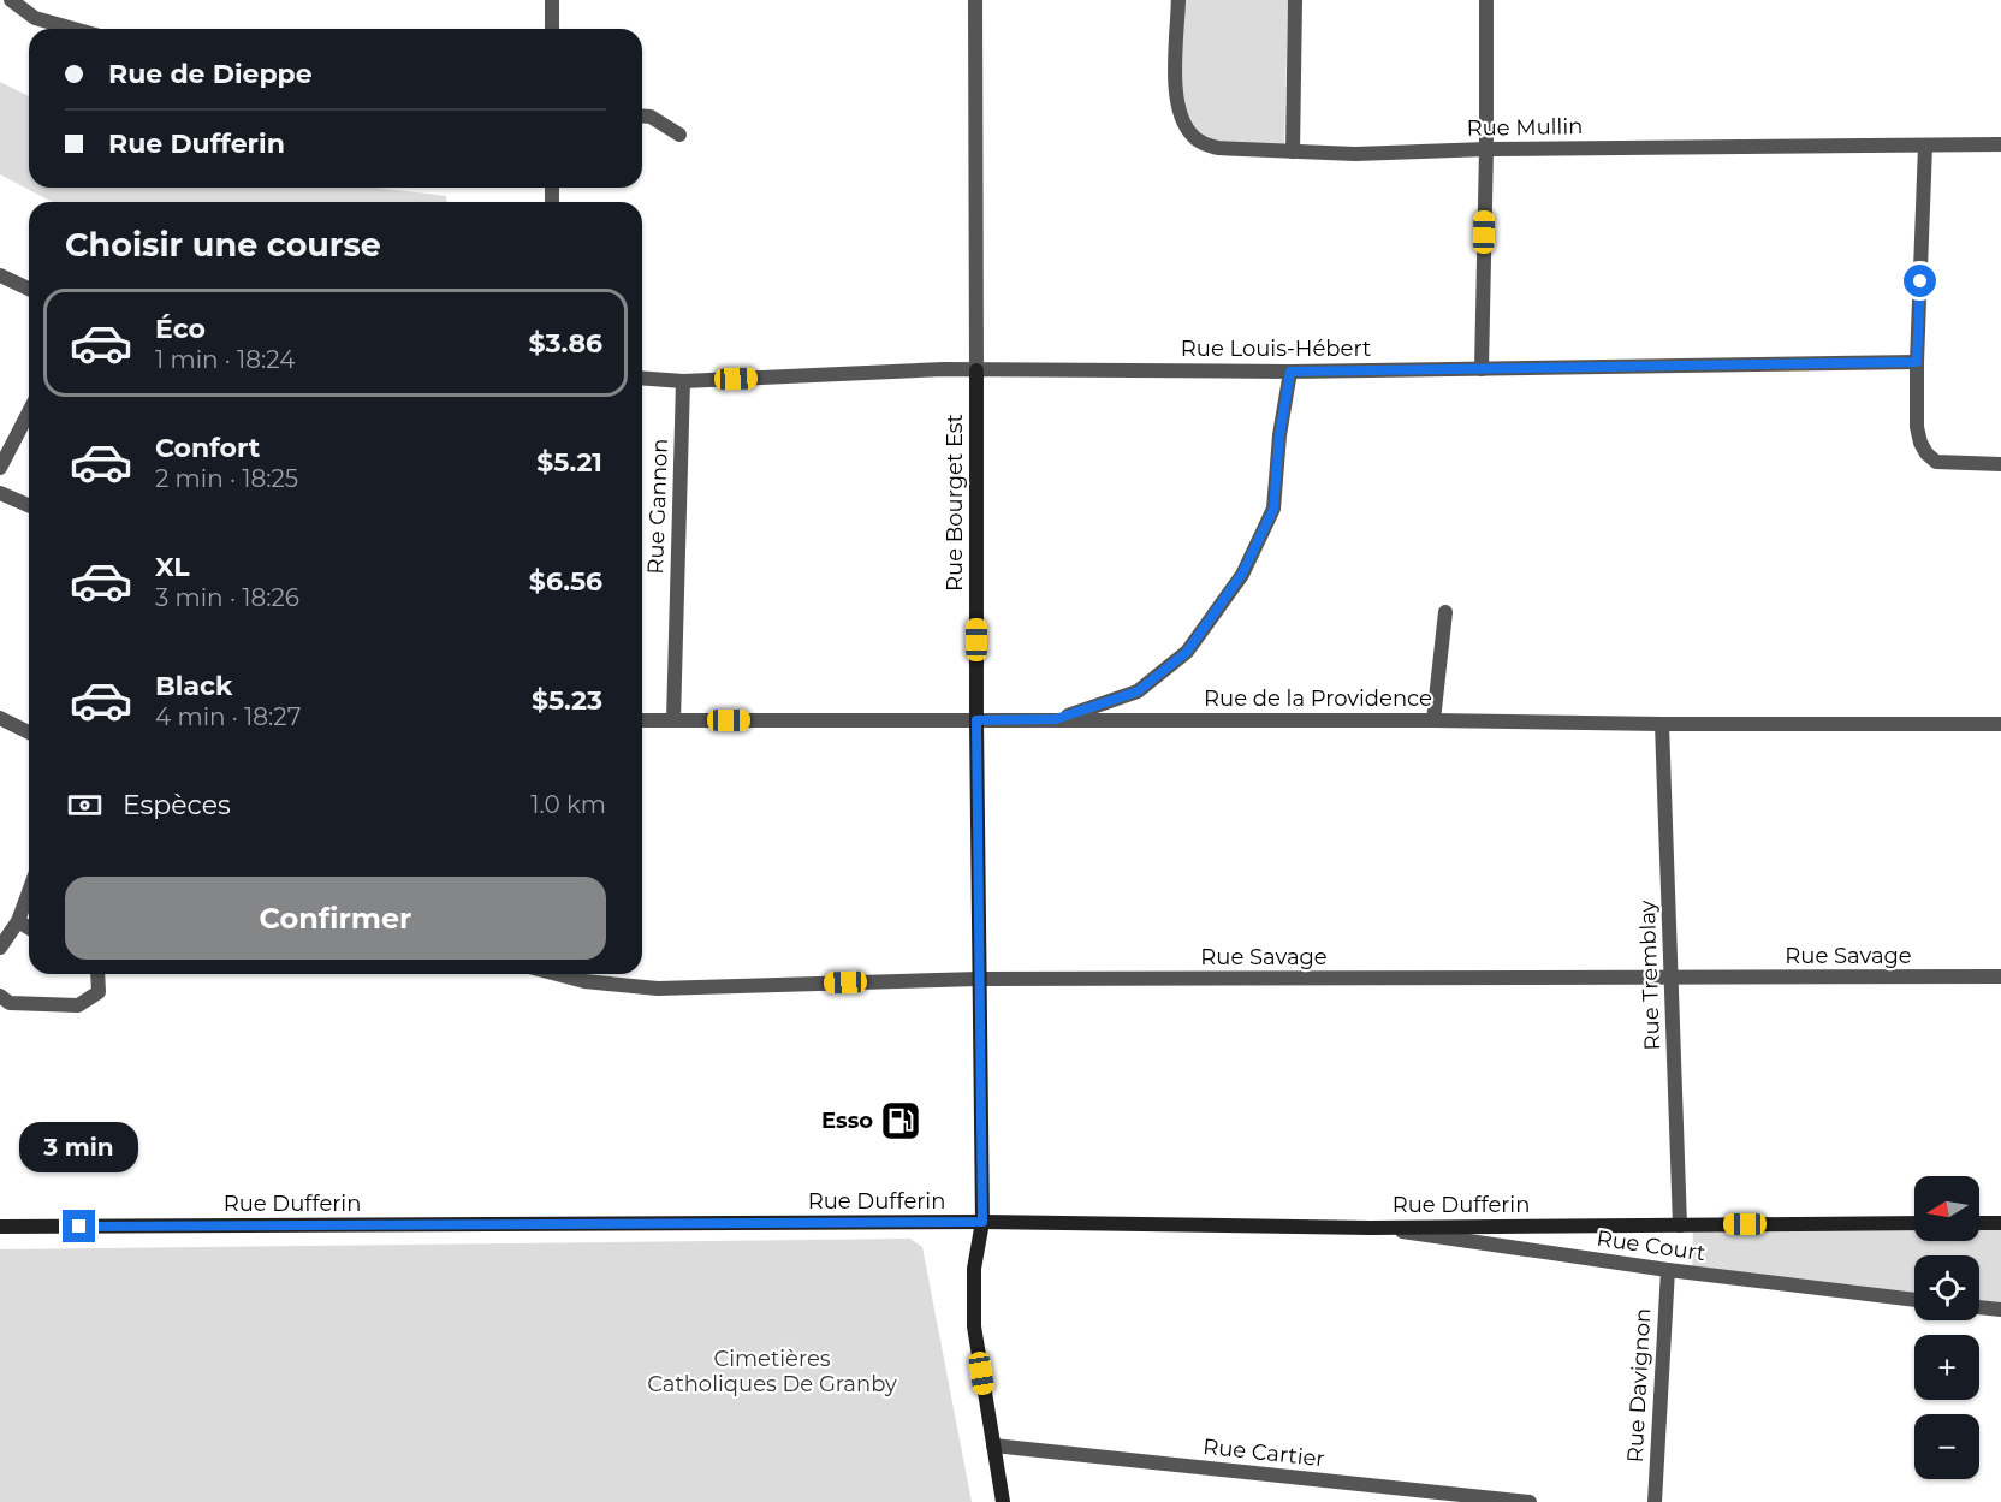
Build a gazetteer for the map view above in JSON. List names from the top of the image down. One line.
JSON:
{"streets":{"main road":["Rue Bourget Est","Rue Dufferin"],"street":["Rue Mullin","Rue Louis-Hébert","Rue Gannon","Rue de la Providence","Rue Savage","Rue Tremblay","Rue Court","Rue Davignon","Rue Cartier"]},"crossings":[["Rue Louis-Hébert","Rue Bourget Est"],["Rue Louis-Hébert","Rue Gannon"],["Rue Bourget Est","Rue de la Providence"],["Rue Bourget Est","Rue Savage"],["Rue Bourget Est","Rue Dufferin"],["Rue Bourget Est","Rue Cartier"],["Rue Gannon","Rue de la Providence"],["Rue de la Providence","Rue Tremblay"],["Rue Savage","Rue Tremblay"],["Rue Tremblay","Rue Dufferin"],["Rue Dufferin","Rue Court"],["Rue Court","Rue Davignon"]],"parks":["Cimetières Catholiques De Granby"],"places":{"fuel station":["Esso"]},"north":"left","page":{"banner":["Rue de Dieppe","Rue Dufferin"],"heading":"Choisir une course","list":[{"name":"Éco","note":"1 min · 18:24","value":"$3.86"},{"name":"Confort","note":"2 min · 18:25","value":"$5.21"},{"name":"XL","note":"3 min · 18:26","value":"$6.56"},{"name":"Black","note":"4 min · 18:27","value":"$5.23"}],"pay":["Espèces","1.0 km"],"buttons":"Confirmer","bubble":"3 min","map_buttons":["+","−"]}}
